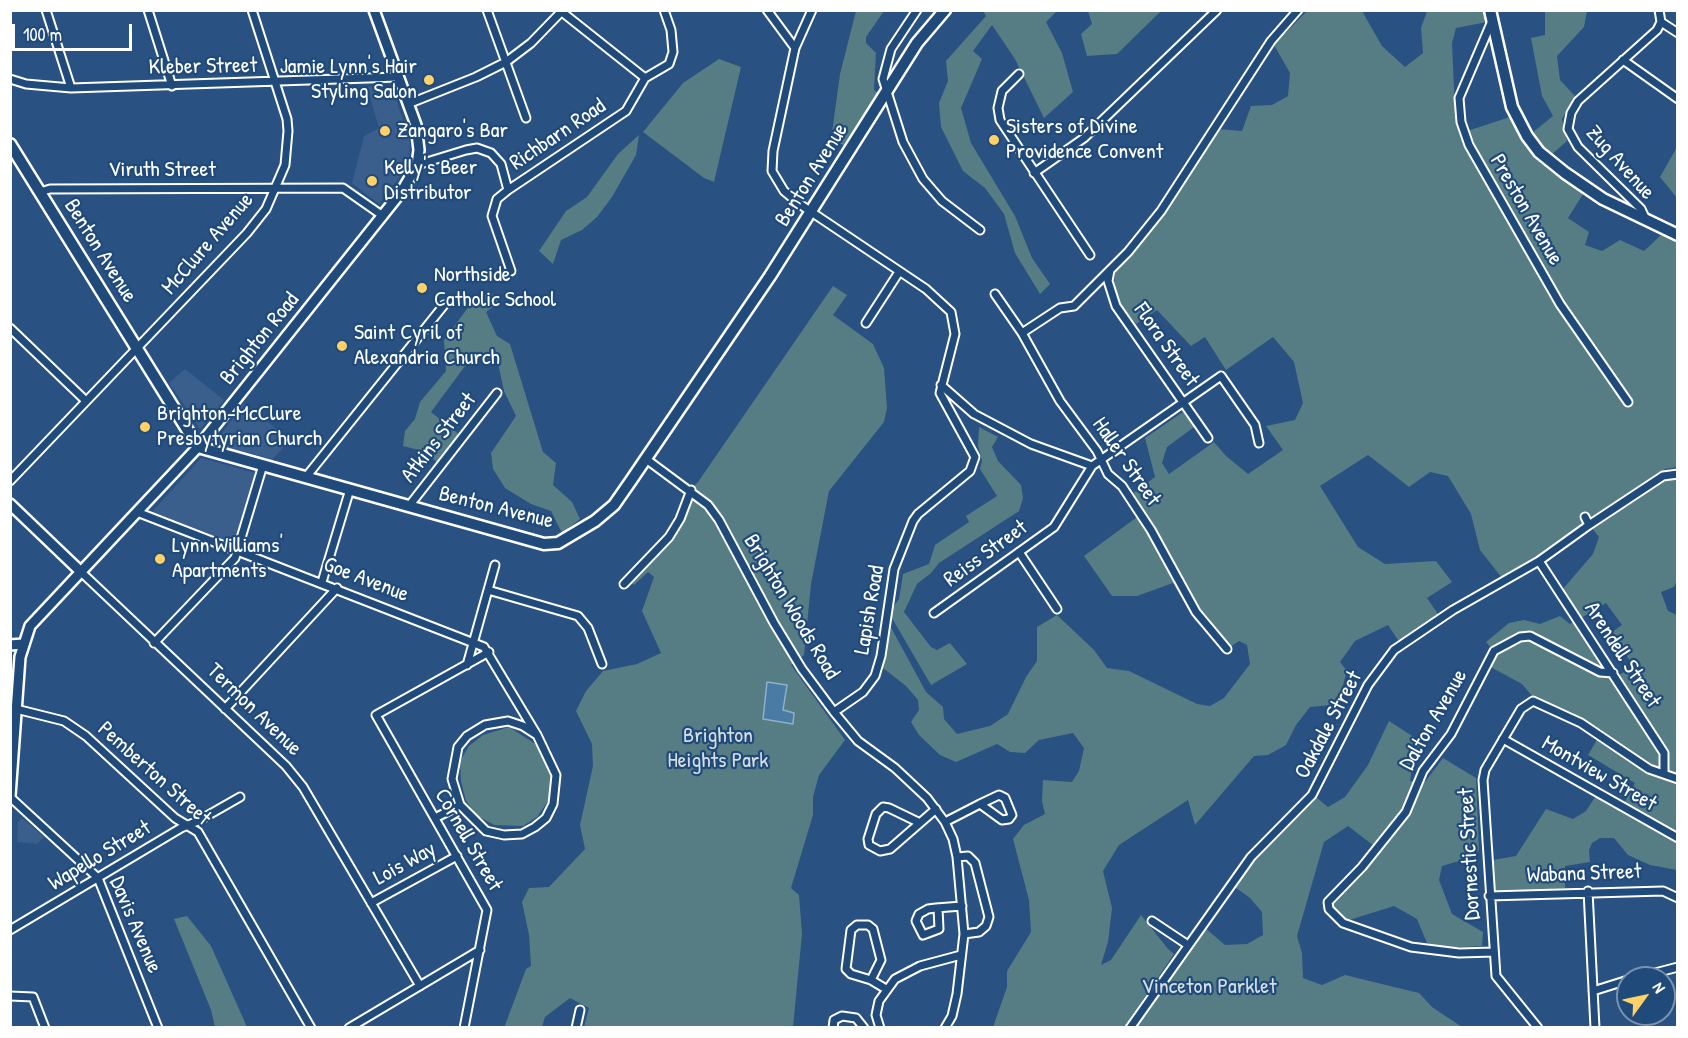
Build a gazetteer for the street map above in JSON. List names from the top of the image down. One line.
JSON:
{"streets":{"main road":["Benton Avenue"],"street":["Kleber Street","Richbarn Road","Zug Avenue","Viruth Street","Preston Avenue","McClure Avenue","Brighton Road","Flora Street","Atkins Street","Haller Street","Reiss Street","Goe Avenue","Brighton Woods Road","Lapish Road","Arendell Street","Termon Avenue","Dalton Avenue","Oakdale Street","Pemberton Street","Montview Street","Cornell Street","Dornestic Street","Wapello Street","Lois Way","Wabana Street","Davis Avenue"]},"crossings":[["Kleber Street","McClure Avenue"],["Kleber Street","Brighton Road"],["Richbarn Road","Brighton Road"],["Viruth Street","Benton Avenue"],["Viruth Street","McClure Avenue"],["Viruth Street","Brighton Road"],["Benton Avenue","McClure Avenue"],["Benton Avenue","Brighton Road"],["Benton Avenue","Atkins Street"],["Benton Avenue","Brighton Woods Road"],["Brighton Road","Goe Avenue"],["Brighton Road","Termon Avenue"],["Brighton Road","Pemberton Street"],["Brighton Road","Davis Avenue"],["Brighton Woods Road","Lapish Road"],["Arendell Street","Dalton Avenue"],["Arendell Street","Oakdale Street"],["Arendell Street","Dornestic Street"],["Termon Avenue","Lois Way"],["Dalton Avenue","Dornestic Street"],["Pemberton Street","Wapello Street"],["Montview Street","Dornestic Street"],["Cornell Street","Lois Way"],["Dornestic Street","Wabana Street"],["Wapello Street","Davis Avenue"]],"parks":["Brighton Heights Park","Vinceton Parklet"],"places":["Jamie Lynn's Hair Styling Salon","Zangaro's Bar","Sisters of Divine Providence Convent","Kelly's Beer Distributor","Northside Catholic School","Saint Cyril of Alexandria Church","Brighton-McClure Presbytyrian Church","Lynn Williams' Apartments"],"scale_bar":"100 m","north":"top right"}
